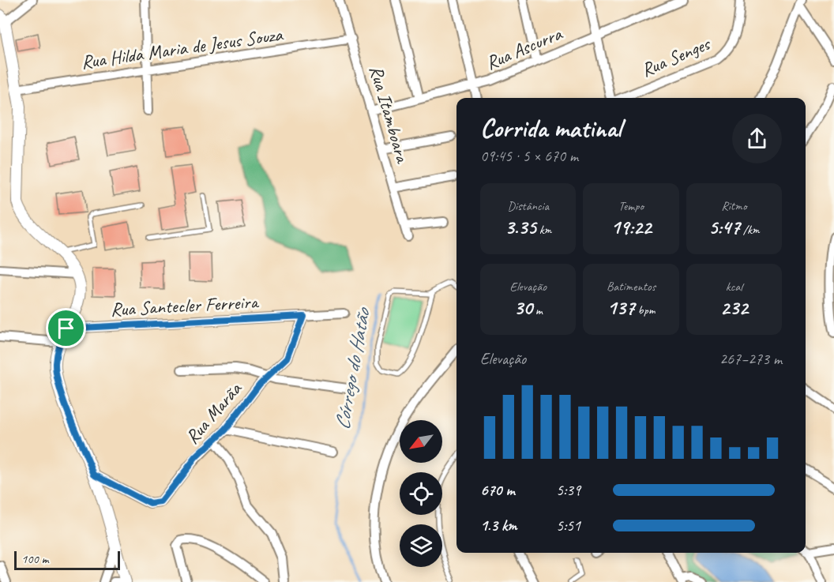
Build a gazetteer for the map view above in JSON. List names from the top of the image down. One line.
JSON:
{"streets":{"street":["Rua Hilda Maria de Jesus Souza","Rua Ascurra","Rua Senges","Rua Itamboara","Rua Santecler Ferreira","Rua Marãa"]},"crossings":[["Rua Hilda Maria de Jesus Souza","Rua Itamboara"],["Rua Ascurra","Rua Itamboara"],["Rua Santecler Ferreira","Rua Marãa"]],"water":["Córrego do Hatão"],"scale_bar":"100 m","north":"bottom left","page":{"heading":["Corrida matinal","09:45 · 5 × 670 m"],"stats":[["Distância","3.35 km"],["Tempo","19:22"],["Ritmo","5:47 /km"],["Elevação","30 m"],["Batimentos","137 bpm"],["kcal","232"]],"chart":["Elevação","267–273 m"],"list":[{"name":"670 m","note":"5:39"},{"name":"1.3 km","note":"5:51"}],"scale":"100 m"}}
